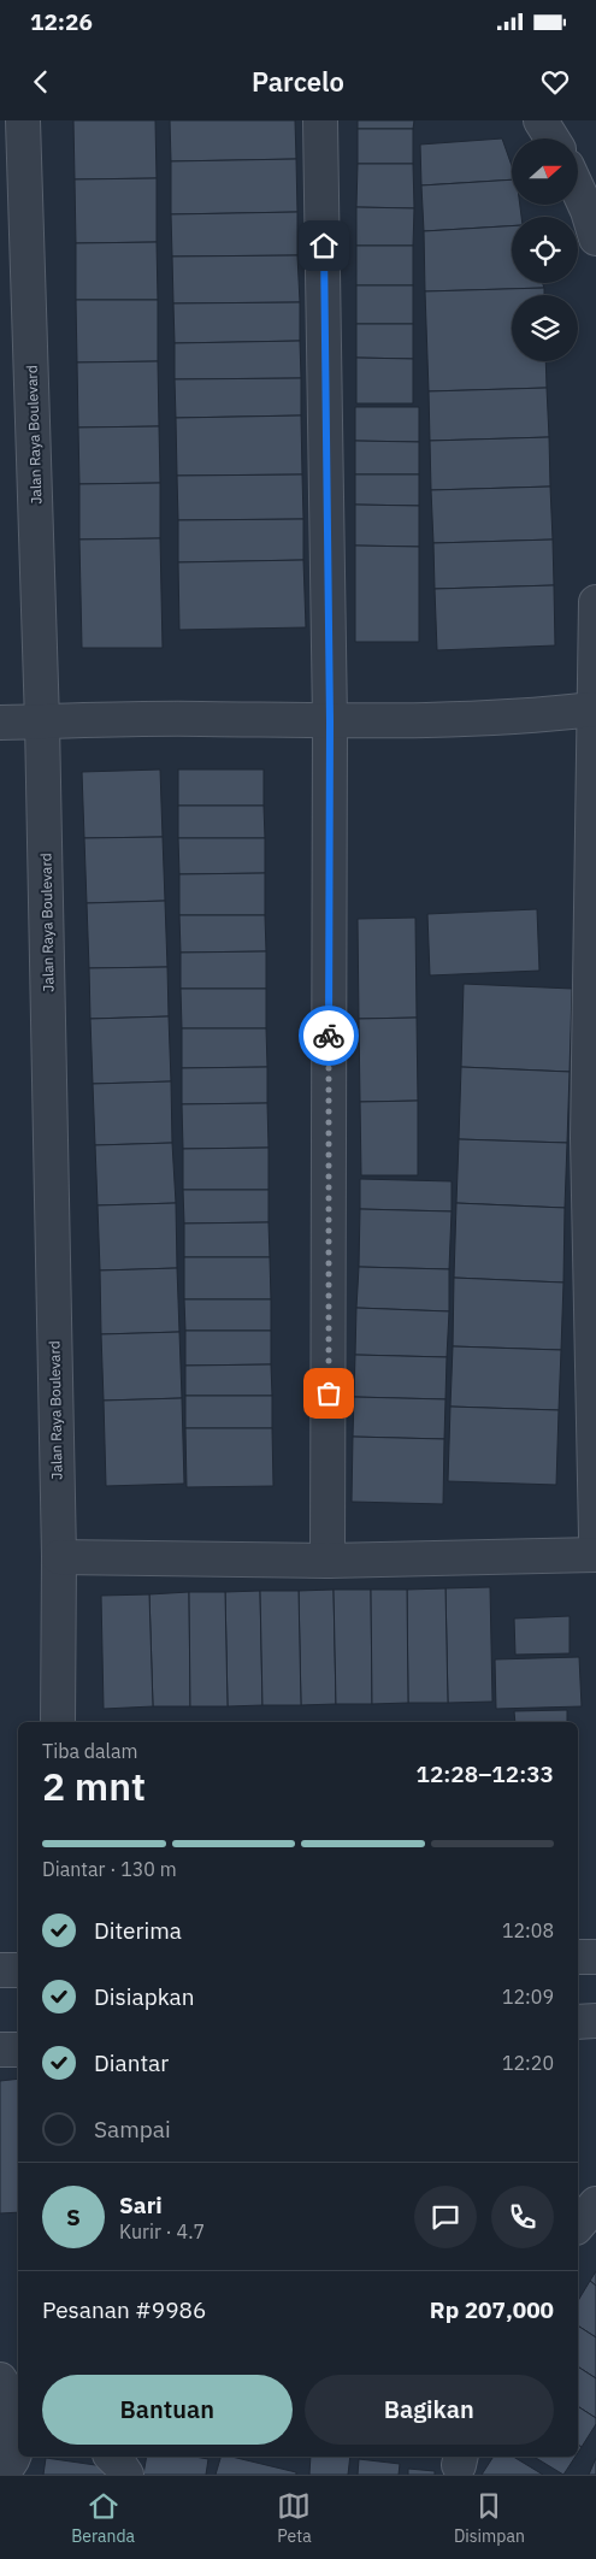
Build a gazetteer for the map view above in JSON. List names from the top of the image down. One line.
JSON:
{"streets":{"street":["Jalan Raya Boulevard"]},"north":"right","page":{"status":"12:26","header":"Parcelo","heading":["2 mnt","Tiba dalam","12:28–12:33"],"panel":["Sari","Kurir · 4.7","Pesanan #9986","Rp 207,000"],"bar":"Diantar · 130 m","list":[["Diterima","12:08"],["Disiapkan","12:09"],["Diantar","12:20"],"Sampai"],"round":"S","buttons":["Bantuan","Bagikan"],"tabs":["Beranda","Peta","Disimpan"]}}
